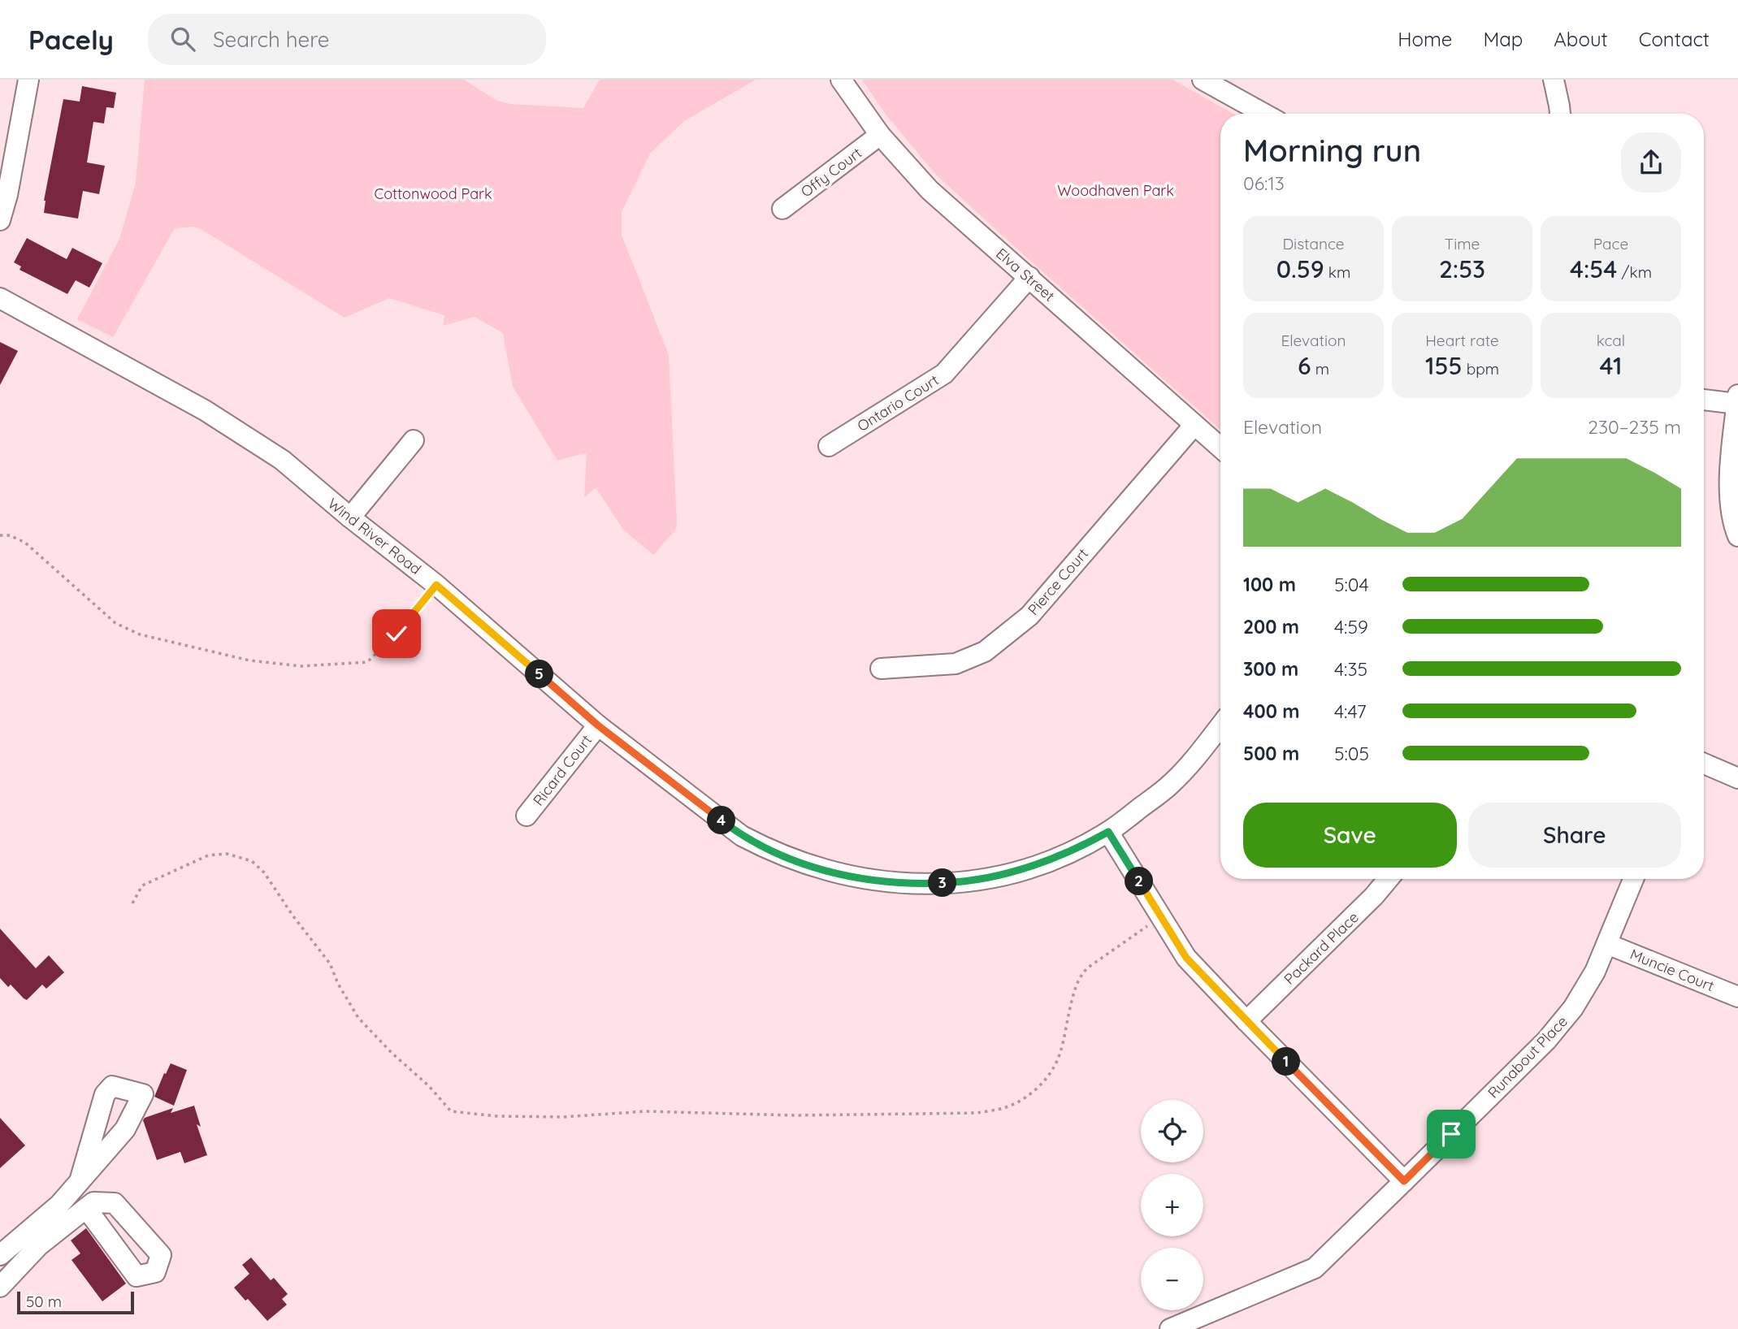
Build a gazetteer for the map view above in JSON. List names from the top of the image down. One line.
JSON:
{"streets":{"street":["Offy Court","Elva Street","Ontario Court","Wind River Road","Pierce Court","Ricard Court","Packard Place","Muncie Court","Runabout Place"]},"crossings":[["Offy Court","Elva Street"],["Elva Street","Ontario Court"],["Elva Street","Pierce Court"],["Wind River Road","Ricard Court"],["Muncie Court","Runabout Place"]],"parks":["Woodhaven Park","Cottonwood Park"],"scale_bar":"50 m","page":{"header":"Pacely","search":"Search here","nav":["Home","Map","About","Contact"],"heading":["Morning run","06:13"],"stats":[["Distance","0.59 km"],["Time","2:53"],["Pace","4:54 /km"],["Elevation","6 m"],["Heart rate","155 bpm"],["kcal","41"]],"chart":["Elevation","230–235 m"],"list":[{"name":"100 m","note":"5:04"},{"name":"200 m","note":"4:59"},{"name":"300 m","note":"4:35"},{"name":"400 m","note":"4:47"},{"name":"500 m","note":"5:05"}],"pins":["5","4","2","3","1"],"buttons":["Save","Share"],"map_buttons":["+","−"],"scale":"50 m"}}
